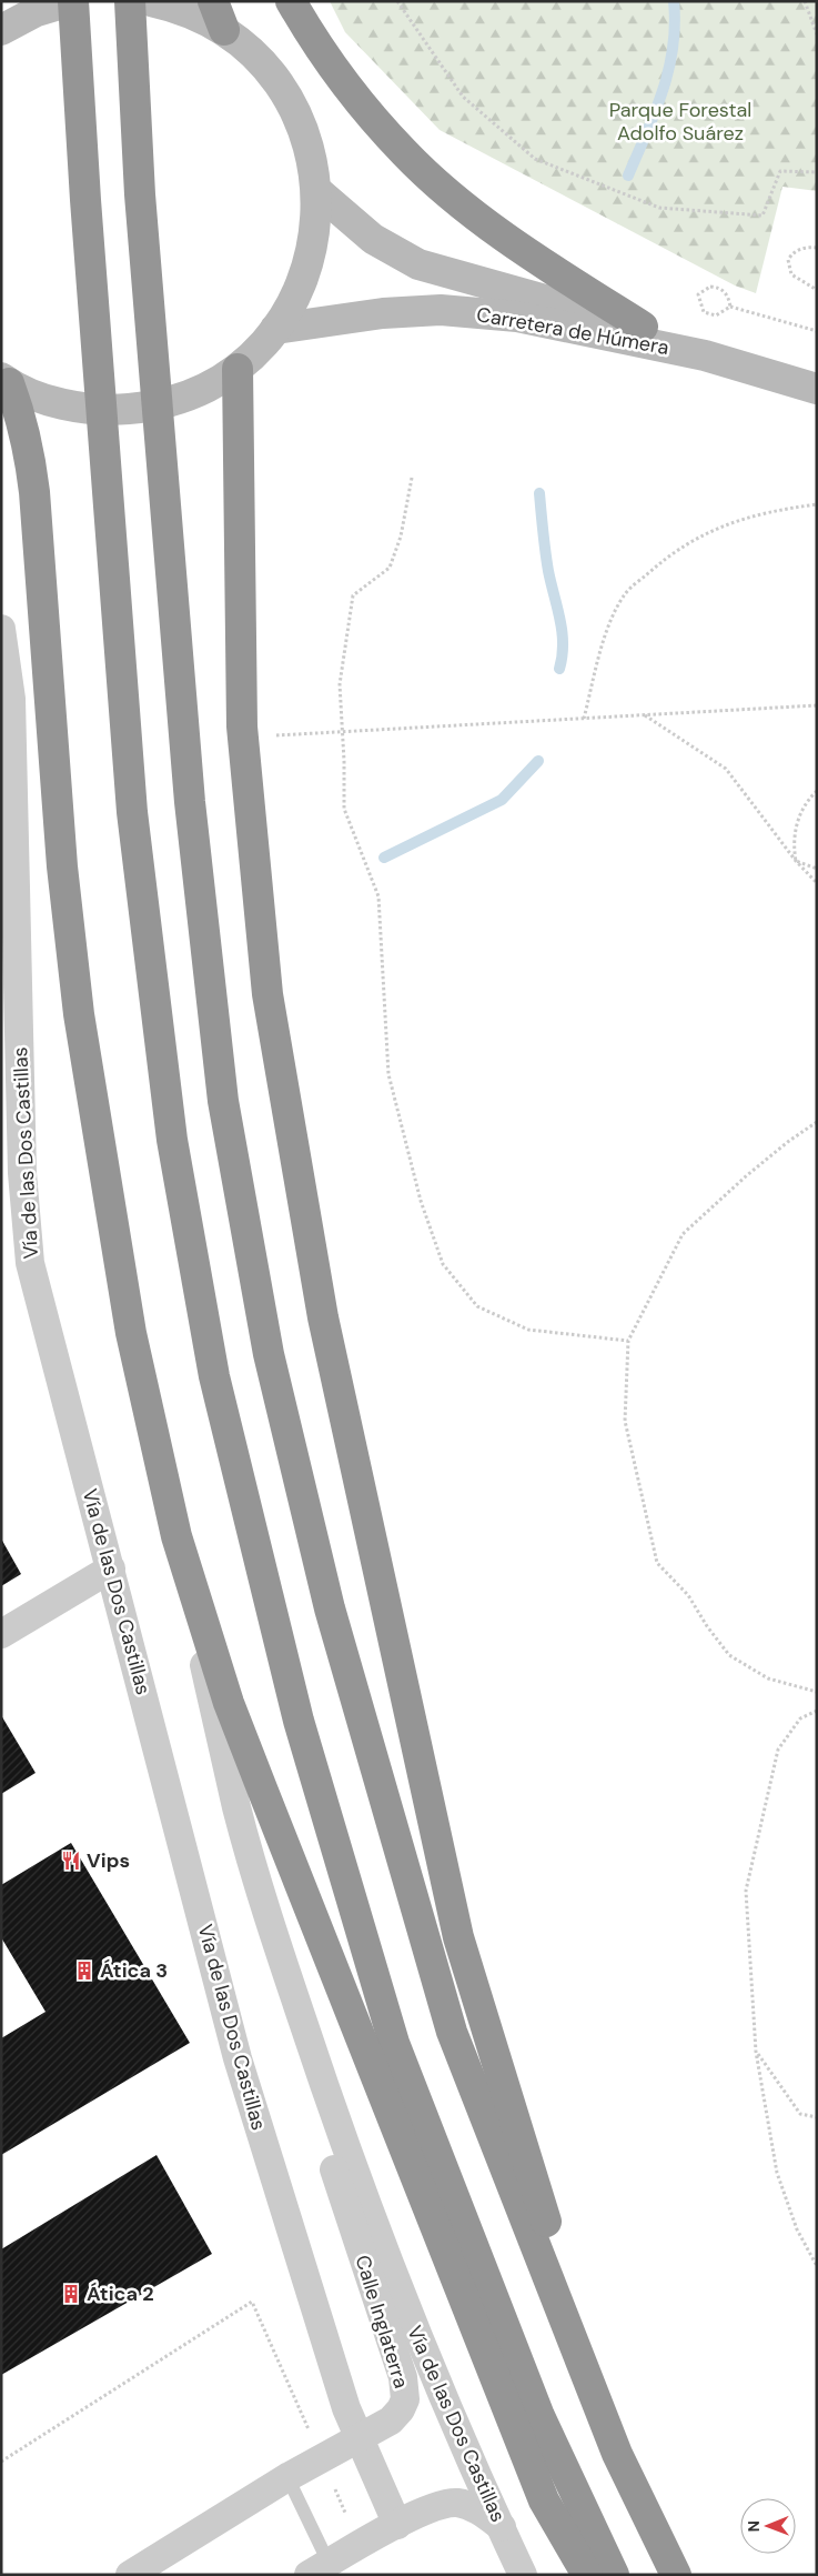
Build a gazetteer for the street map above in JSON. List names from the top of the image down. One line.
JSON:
{"streets":{"main road":["Carretera de Húmera"],"street":["Vía de las Dos Castillas","Calle Inglaterra"]},"crossings":[["Vía de las Dos Castillas","Calle Inglaterra"]],"parks":["Parque Forestal Adolfo Suárez"],"places":{"restaurant":["Vips"],"building":["Ática 3","Ática 2"]},"north":"left"}
